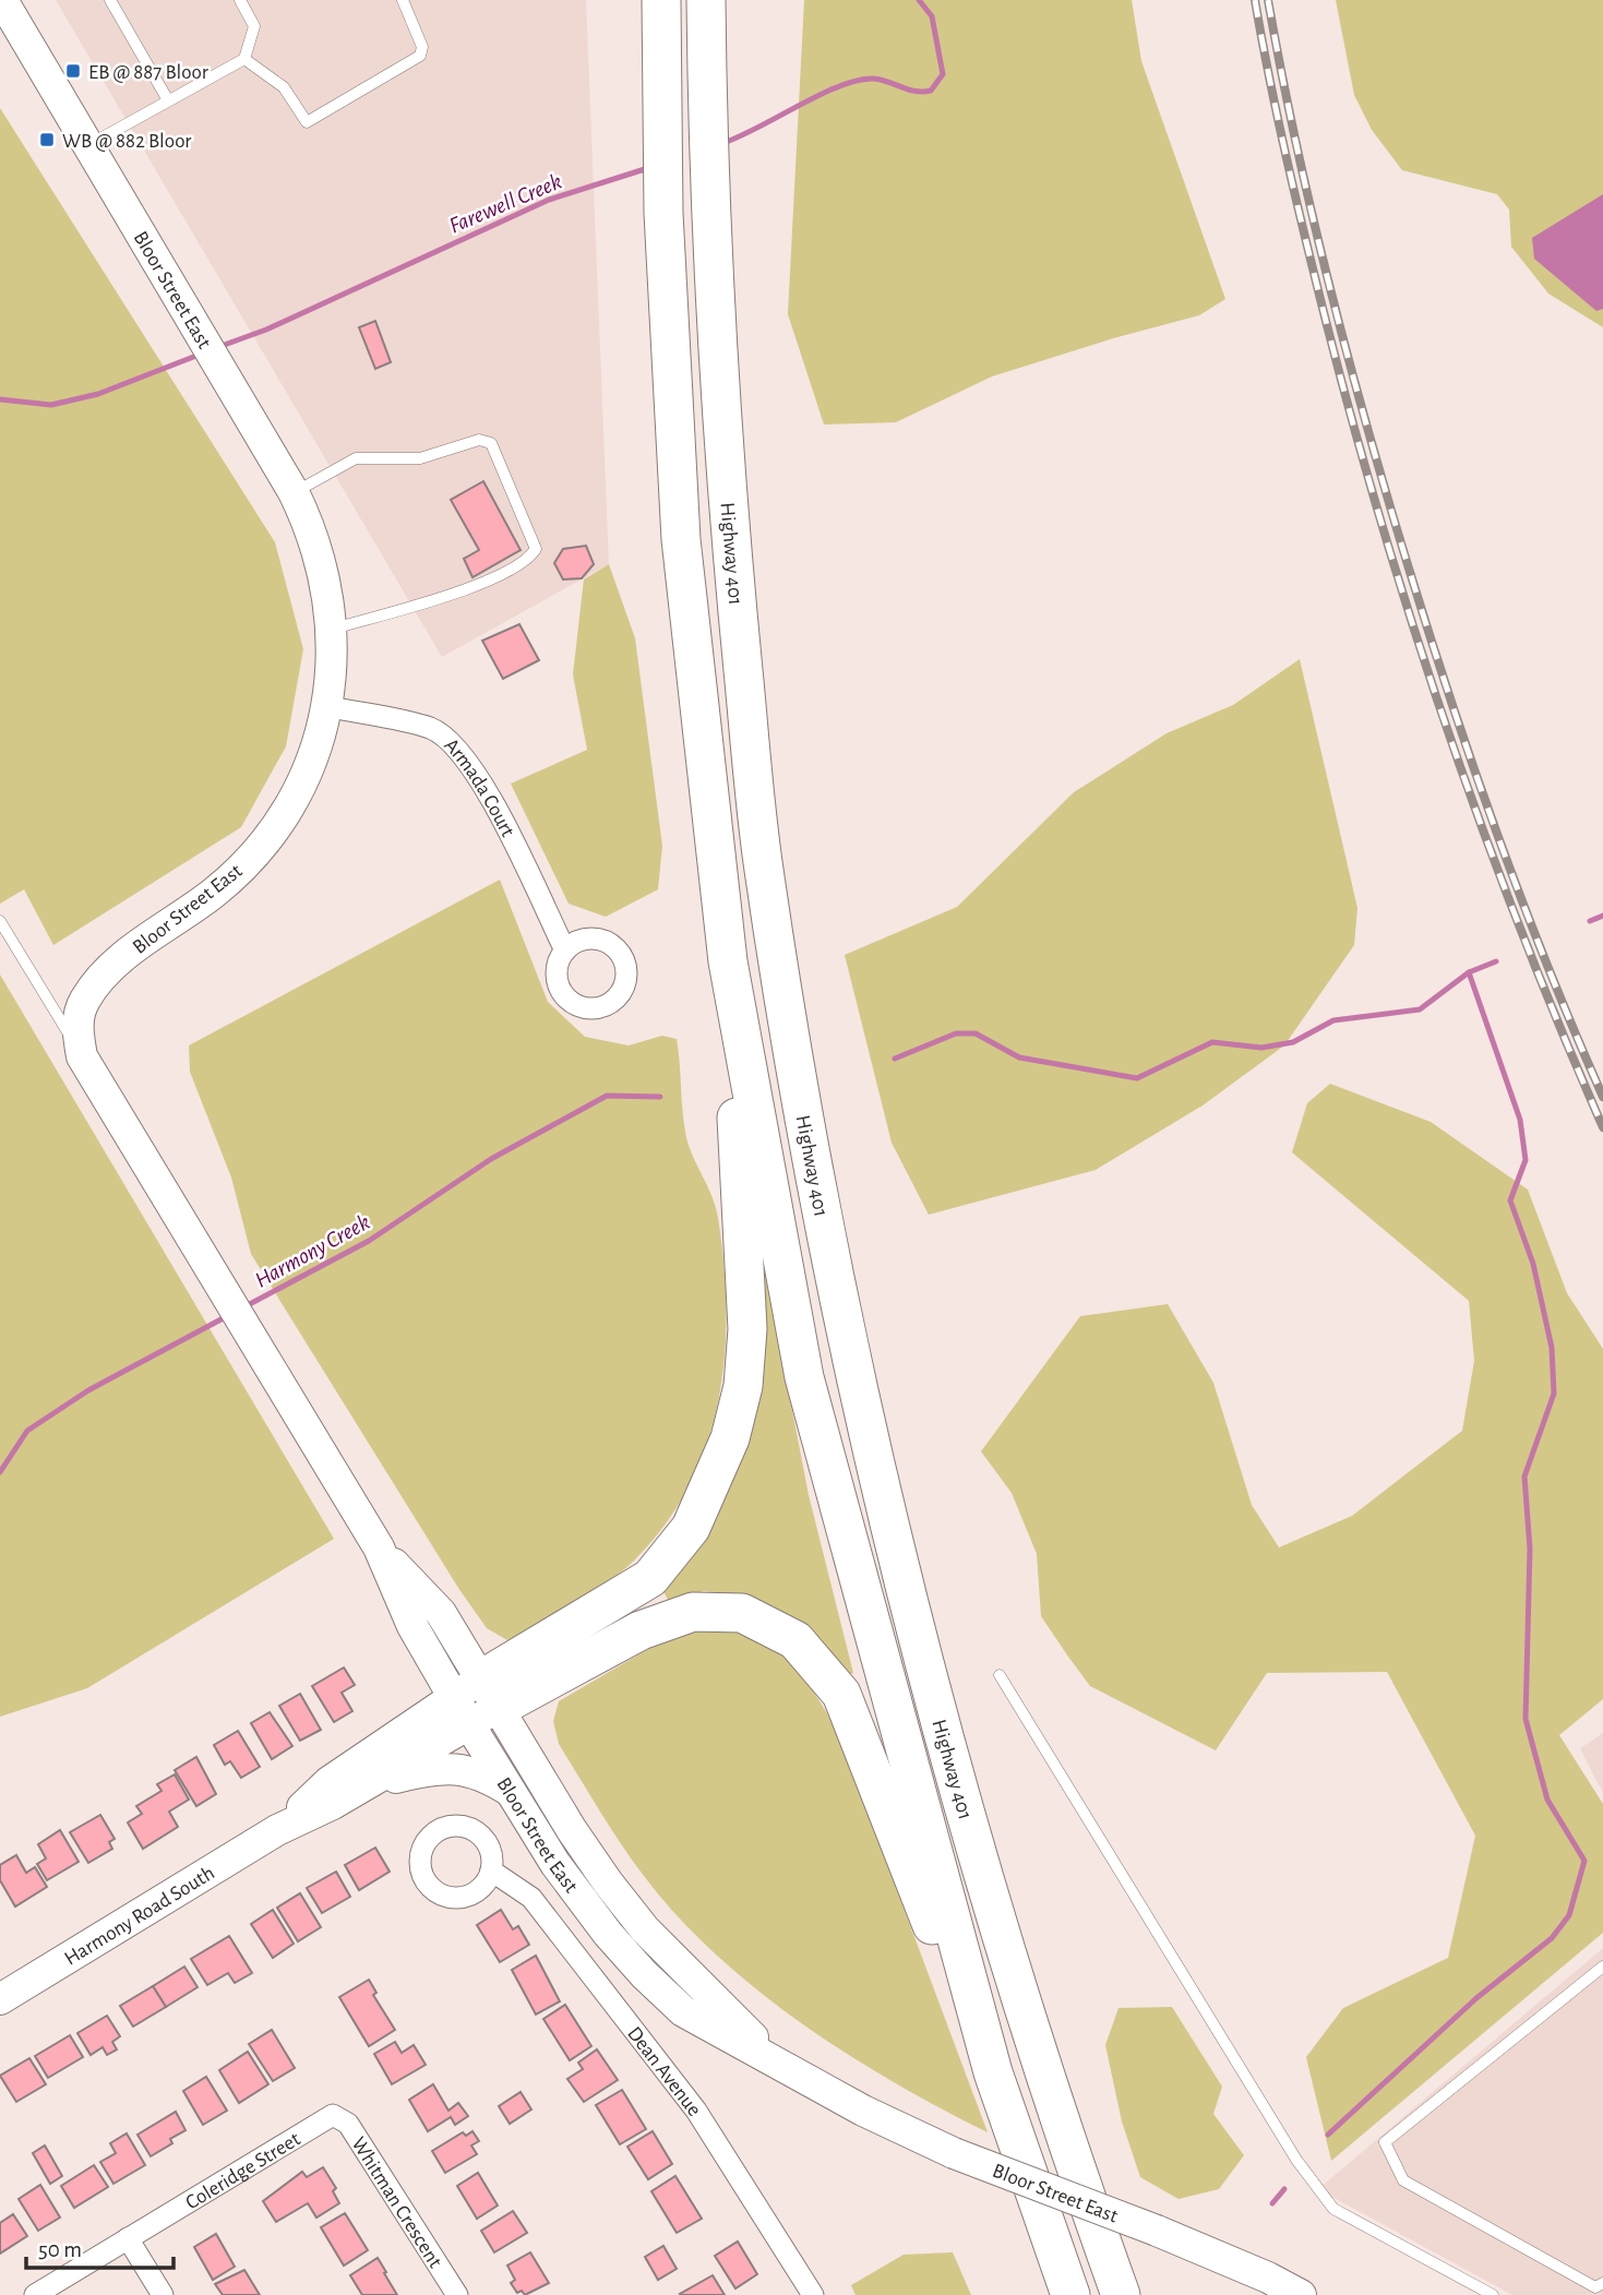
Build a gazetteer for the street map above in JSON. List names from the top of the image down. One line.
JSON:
{"streets":{"highway":["Highway 401"],"main road":["Bloor Street East","Harmony Road South"],"street":["Armada Court","Dean Avenue","Coleridge Street","Whitman Crescent"]},"crossings":[["Bloor Street East","Armada Court"],["Bloor Street East","Harmony Road South"],["Coleridge Street","Whitman Crescent"]],"water":["Farewell Creek","Harmony Creek"],"places":{"transit":["EB @ 887 Bloor","WB @ 882 Bloor"]},"scale_bar":"50 m"}
